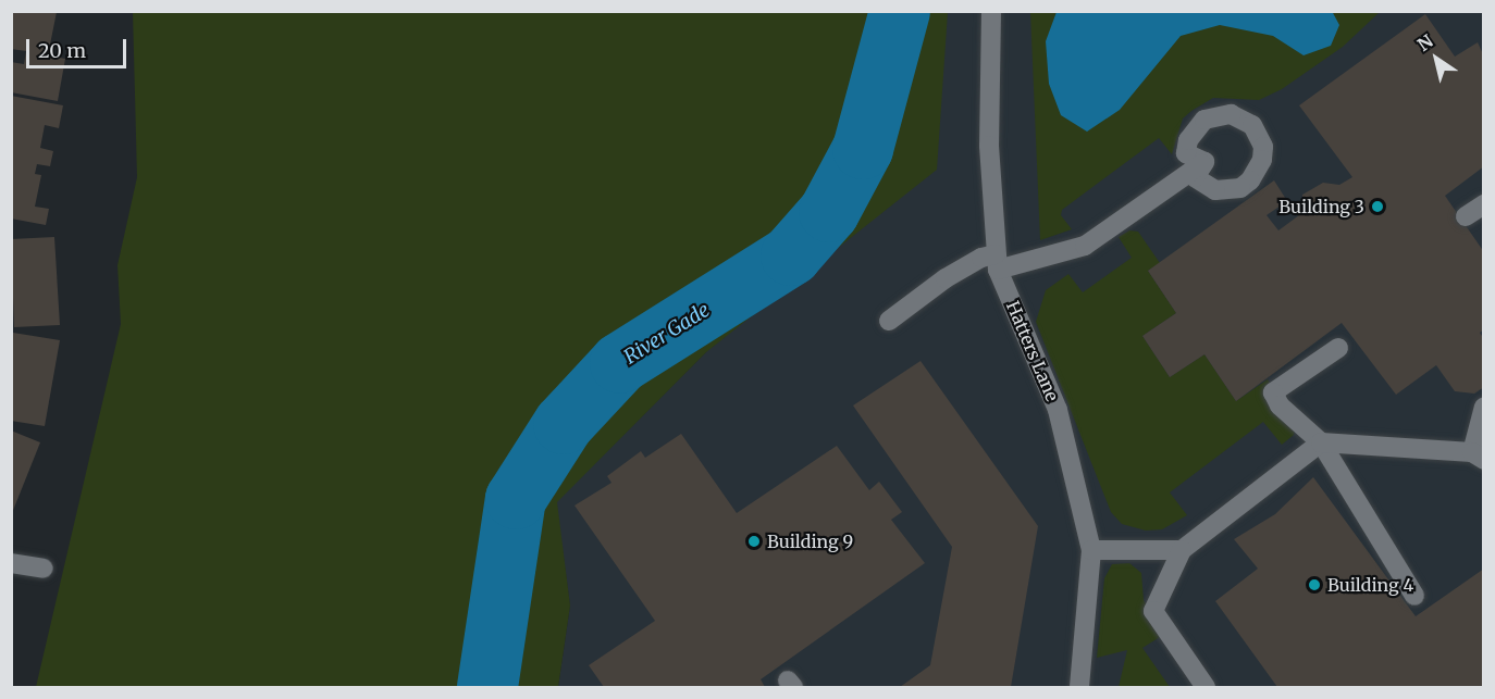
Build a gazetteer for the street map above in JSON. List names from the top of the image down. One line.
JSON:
{"streets":{"street":["Hatters Lane"]},"water":["River Gade"],"places":["Building 3","Building 9","Building 4"],"scale_bar":"20 m","north":"top left"}
